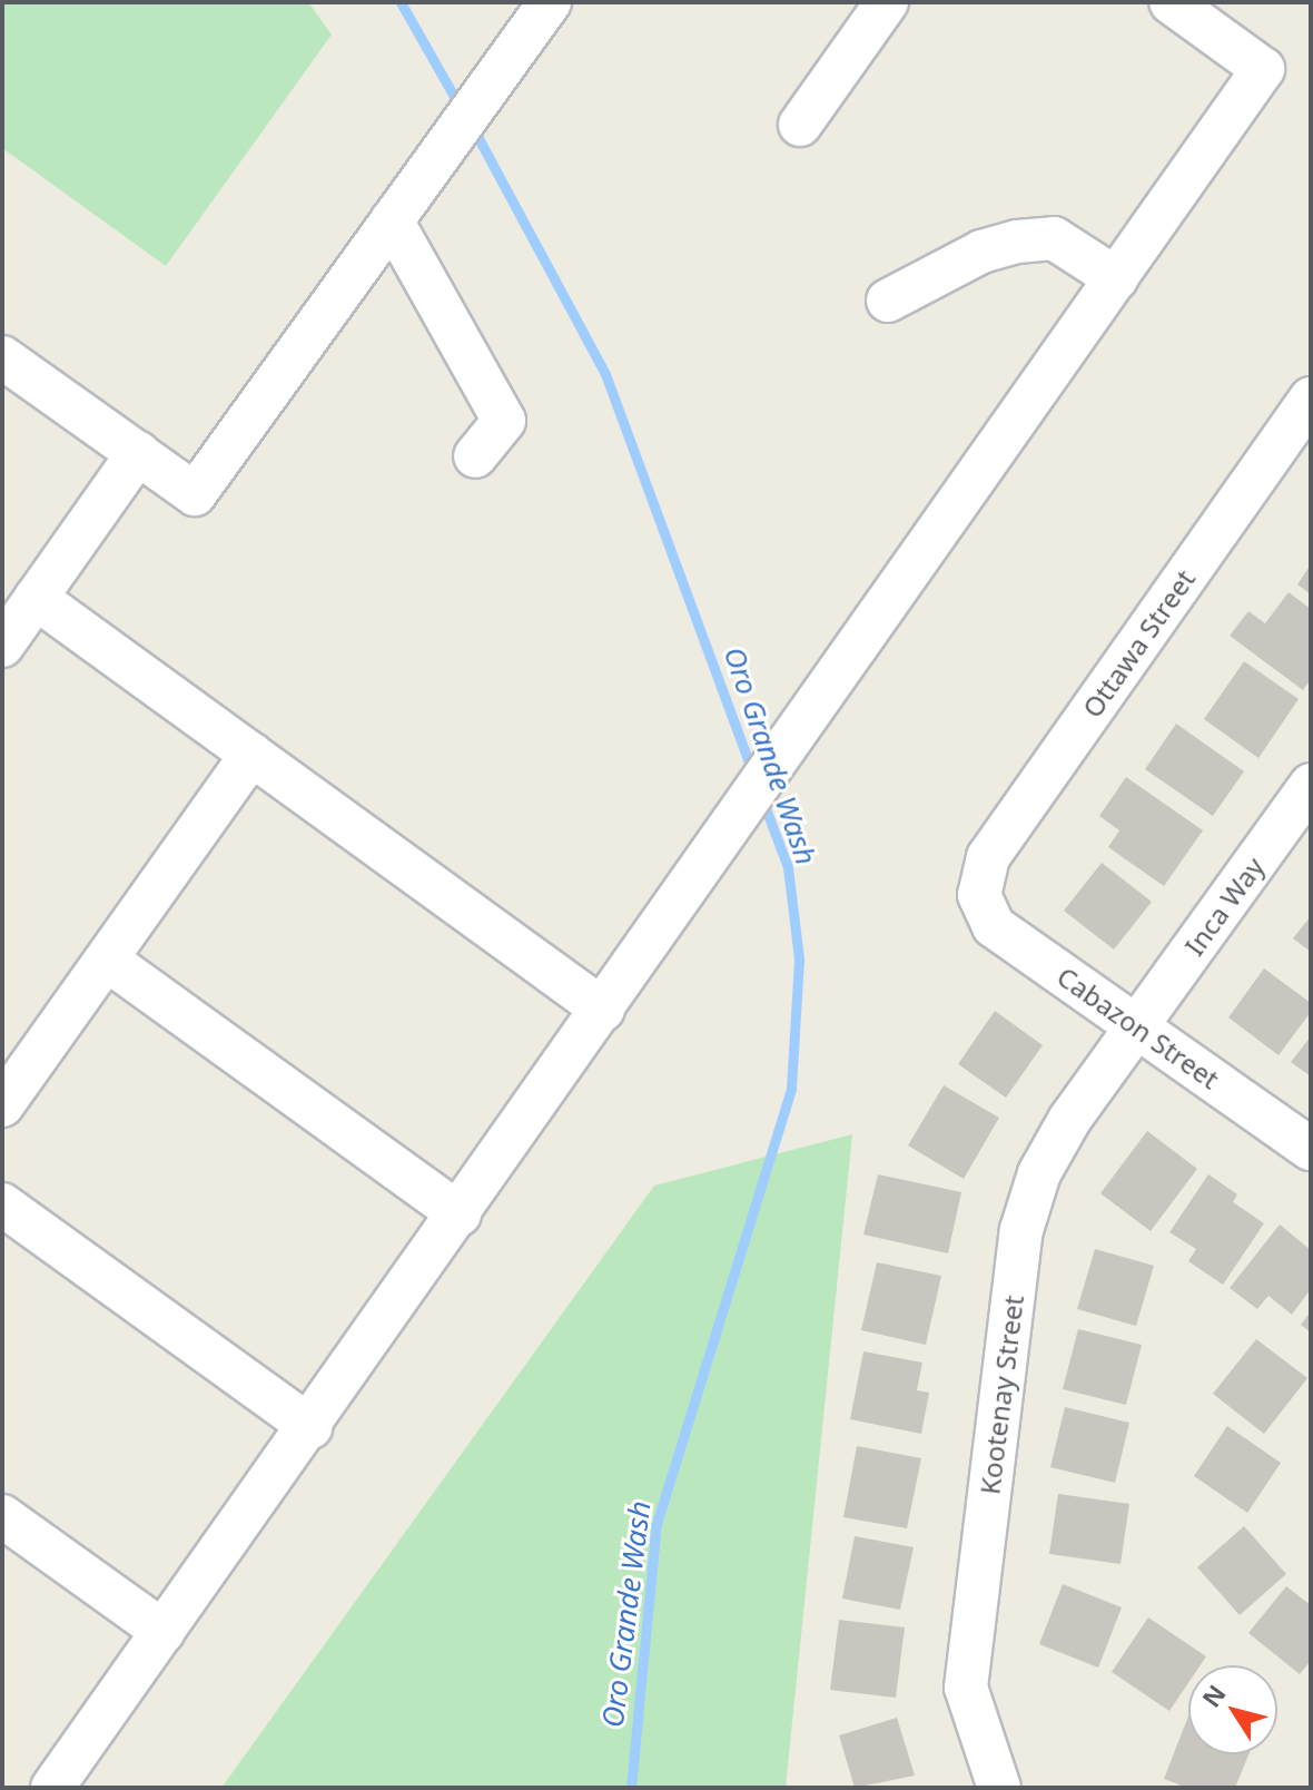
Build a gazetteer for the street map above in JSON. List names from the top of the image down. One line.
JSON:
{"streets":{"street":["Ottawa Street","Inca Way","Cabazon Street","Kootenay Street"]},"crossings":[["Ottawa Street","Cabazon Street"],["Inca Way","Cabazon Street"],["Inca Way","Kootenay Street"],["Cabazon Street","Kootenay Street"]],"water":["Oro Grande Wash"],"north":"top left"}
